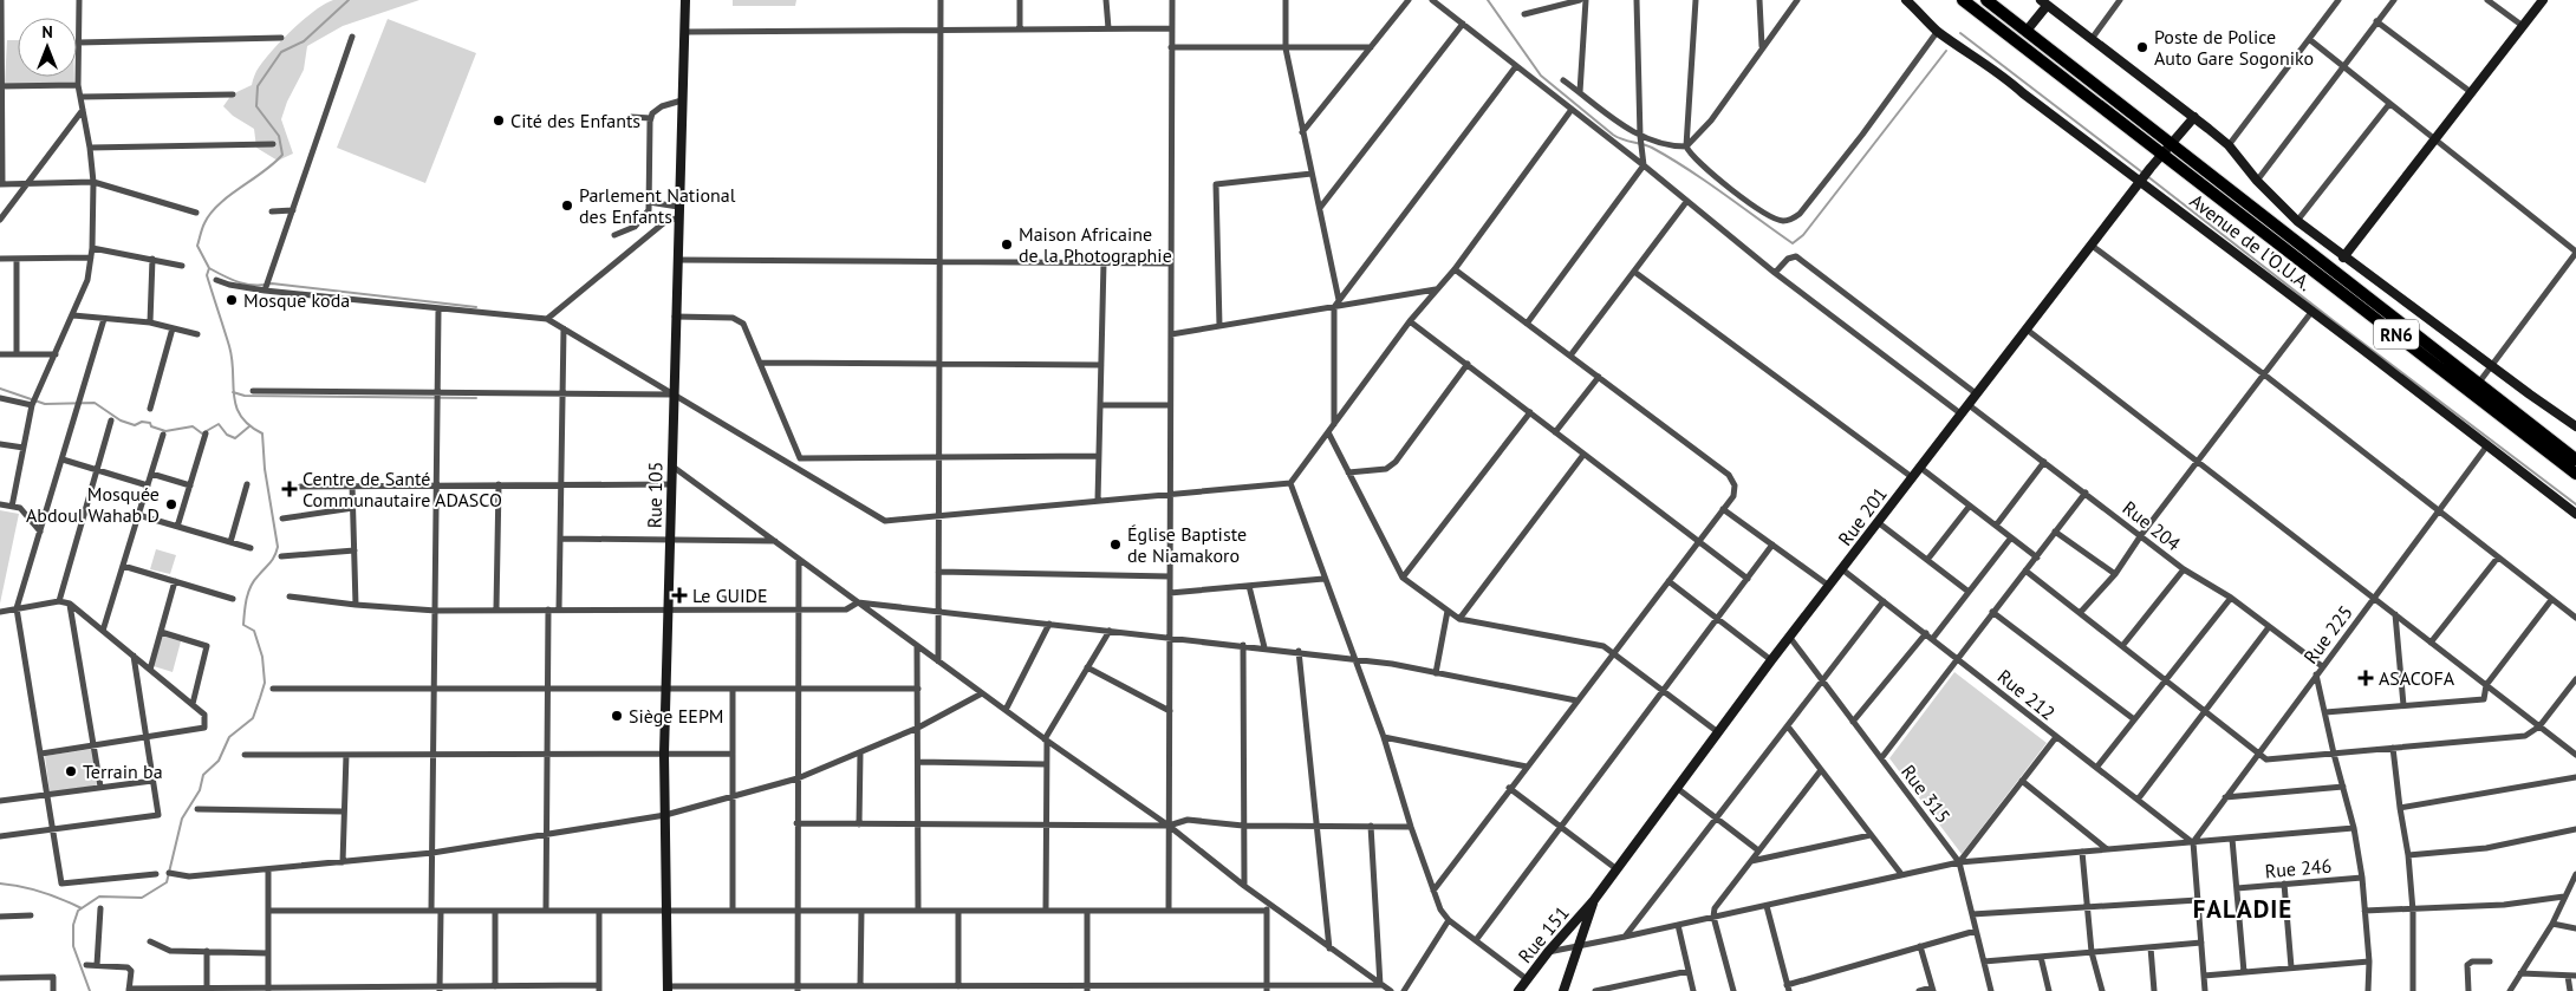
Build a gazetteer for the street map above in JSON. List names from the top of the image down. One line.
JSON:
{"streets":{"highway":["Avenue de l'O.U.A.","RN6"],"street":["Rue 105","Rue 201","Rue 204","Rue 225","Rue 212","Rue 315","Rue 246","Rue 151"]},"crossings":[["Avenue de l'O.U.A.","Rue 201"],["Avenue de l'O.U.A.","Rue 225"],["Rue 201","Rue 204"],["Rue 201","Rue 212"],["Rue 201","Rue 315"],["Rue 201","Rue 151"],["Rue 204","Rue 225"],["Rue 225","Rue 212"]],"districts":["FALADIE"],"places":{"other":["Poste de Police Auto Gare Sogoniko","Cité des Enfants","Parlement National des Enfants","Maison Africaine de la Photographie","Mosque koda","Mosquée Abdoul Wahab D","Église Baptiste de Niamakoro","Siège EEPM","Terrain ba"],"health":["Centre de Santé Communautaire ADASCO","Le GUIDE","ASACOFA"]},"north":"top"}
